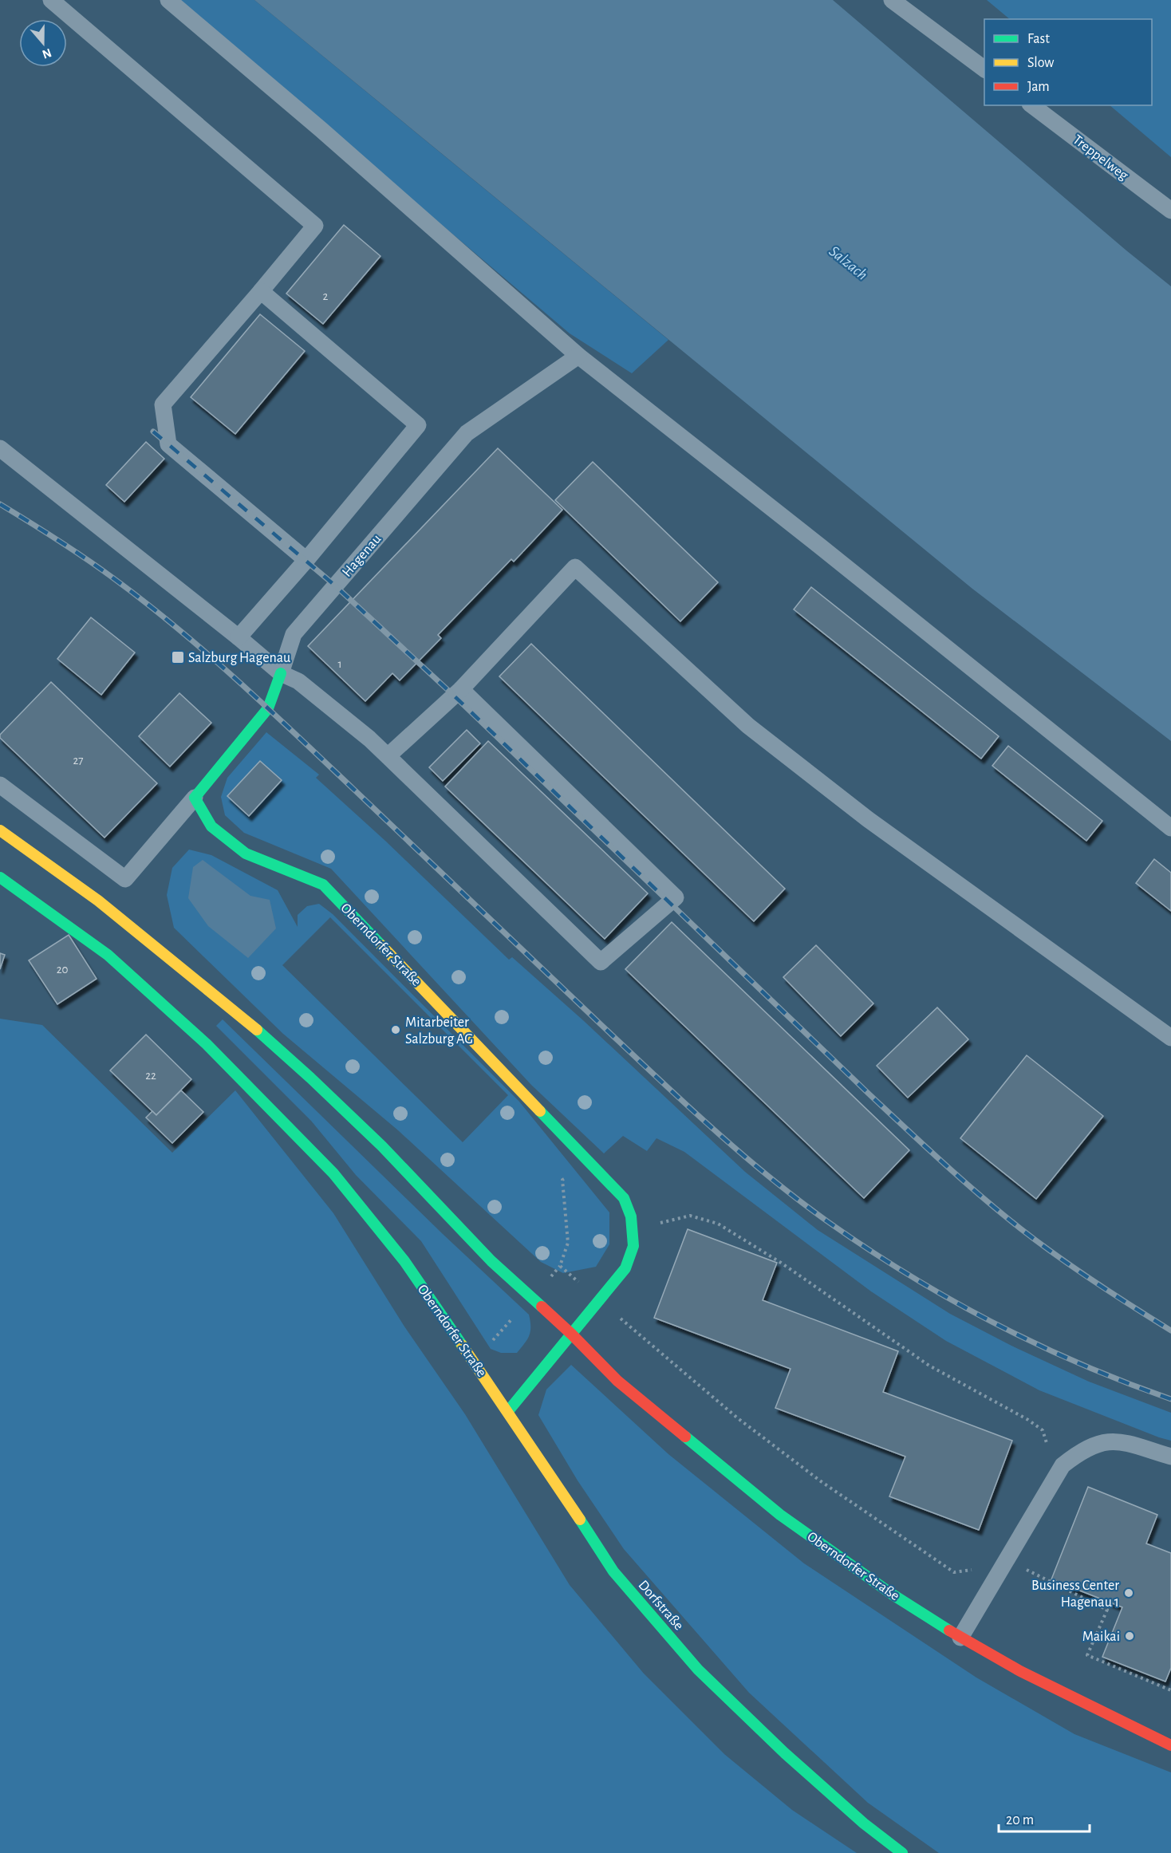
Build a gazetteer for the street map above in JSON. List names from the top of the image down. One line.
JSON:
{"streets":{"street":["Hagenau","Oberndorfer Straße","Dorfstraße"],"lane":["Treppelweg"]},"crossings":[["Hagenau","Oberndorfer Straße"],["Oberndorfer Straße","Dorfstraße"]],"water":["Salzach"],"places":{"transit":["Salzburg Hagenau"],"other":["Mitarbeiter Salzburg AG","Business Center Hagenau 1","Maikai"]},"house_numbers":["2","1","27","20","22"],"legend":["Fast","Slow","Jam"],"scale_bar":"20 m","north":"bottom"}
